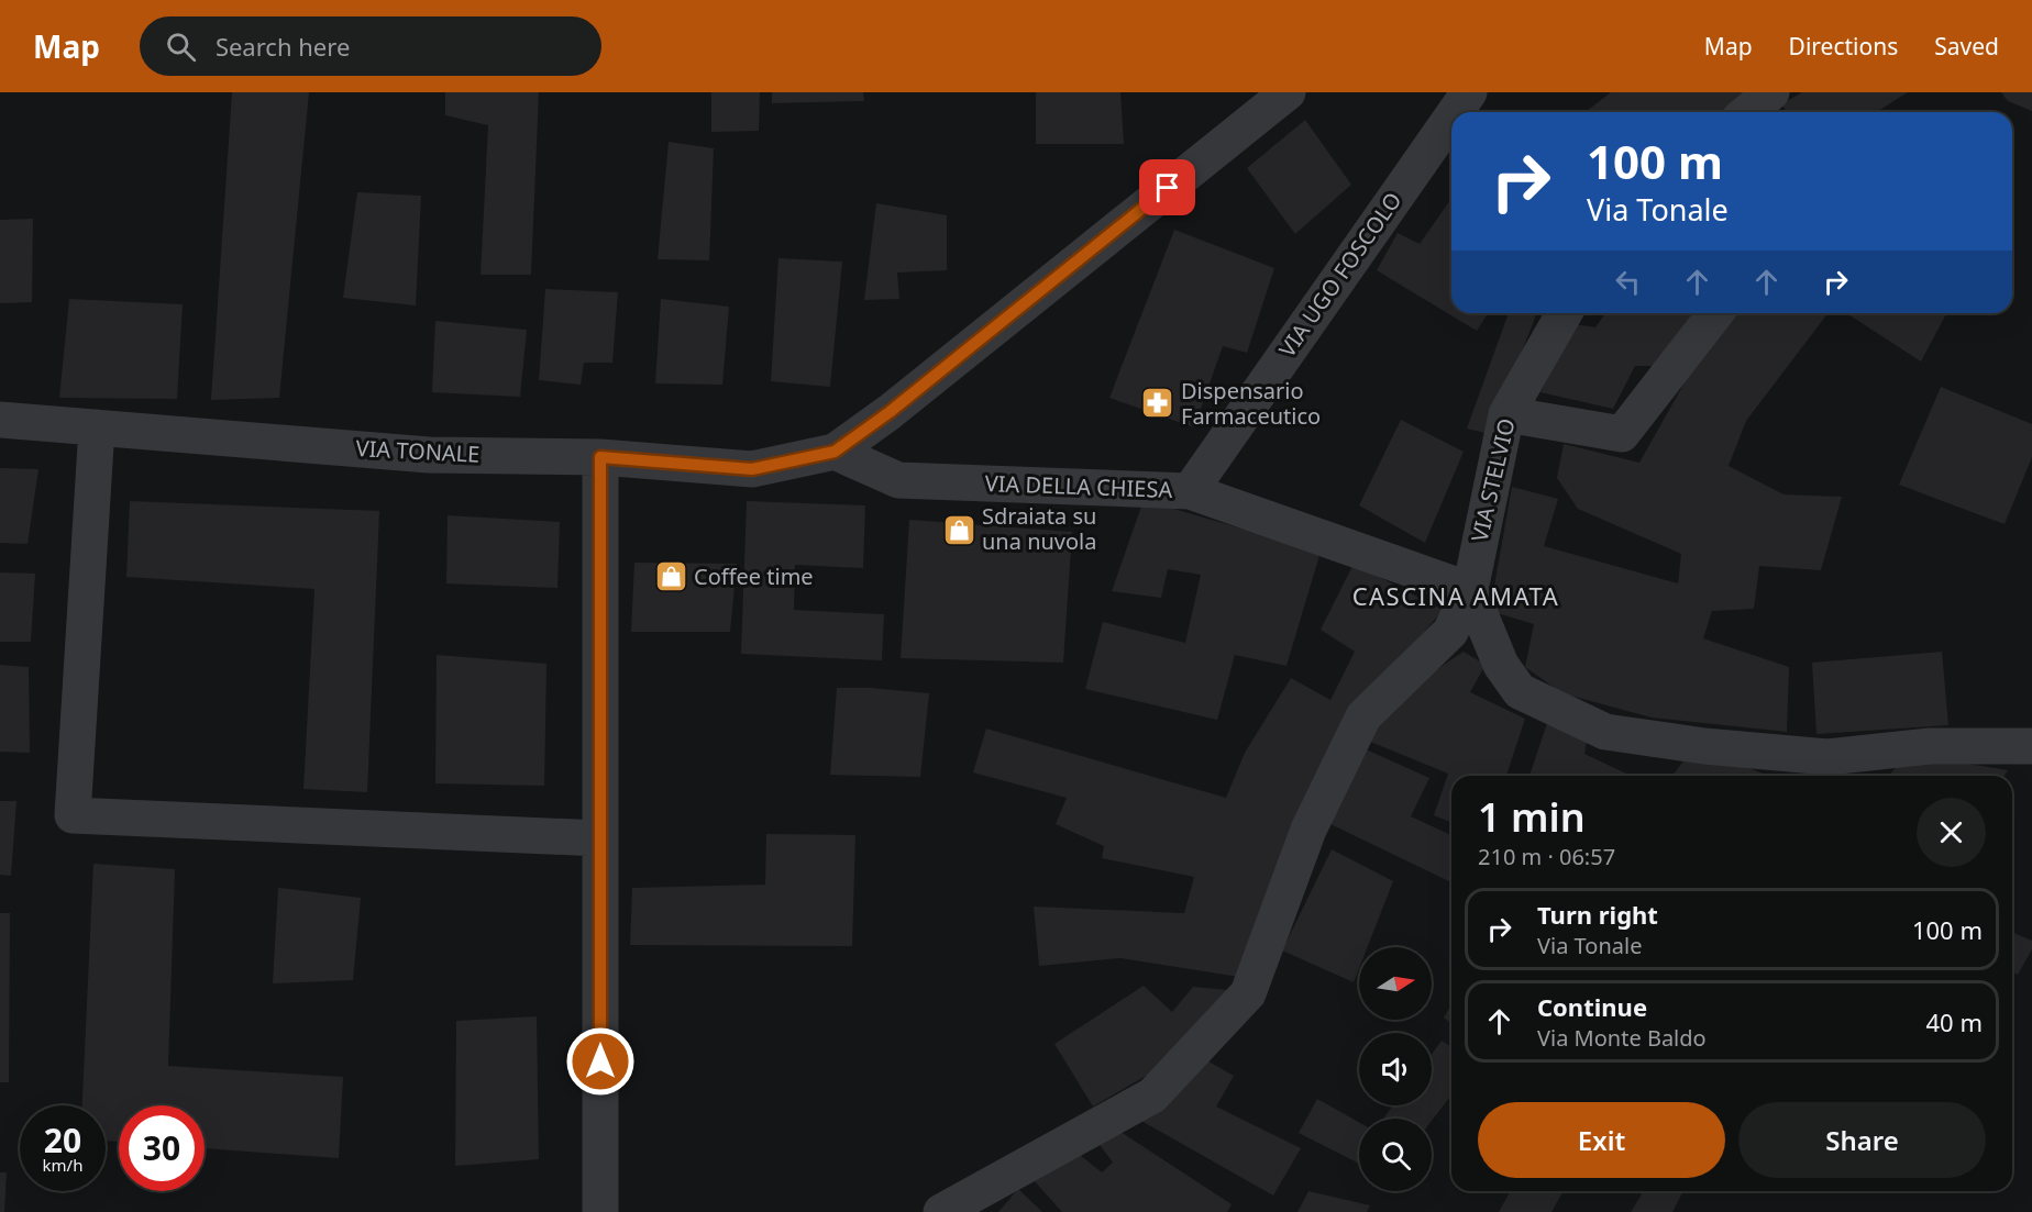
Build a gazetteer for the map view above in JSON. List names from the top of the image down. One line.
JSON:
{"streets":{"street":["VIA UGO FOSCOLO","VIA TONALE","VIA STELVIO","VIA DELLA CHIESA"]},"crossings":[["VIA UGO FOSCOLO","VIA DELLA CHIESA"],["VIA TONALE","VIA DELLA CHIESA"],["VIA STELVIO","VIA DELLA CHIESA"]],"districts":["CASCINA AMATA"],"places":{"pharmacy":["Dispensario Farmaceutico"],"shop":["Sdraiata su una nuvola","Coffee time"]},"north":"right","page":{"header":"Map","search":"Search here","nav":["Map","Directions","Saved"],"turn":["100 m","Via Tonale"],"heading":["1 min","210 m · 06:57"],"list":[{"name":"Turn right","note":"Via Tonale","value":"100 m"},{"name":"Continue","note":"Via Monte Baldo","value":"40 m"}],"buttons":["Exit","Share"],"speed":"20 km/h","limit":"30"}}
